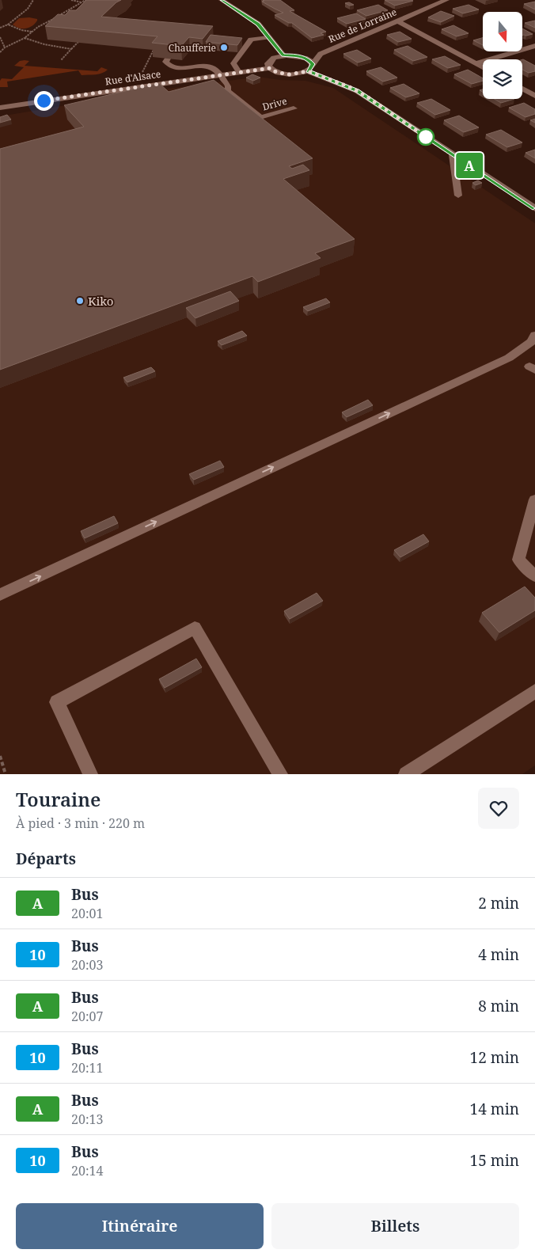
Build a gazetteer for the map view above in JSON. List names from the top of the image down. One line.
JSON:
{"streets":{"street":["Rue de Lorraine","Rue d'Alsace"],"lane":["Drive"]},"crossings":[["Rue d'Alsace","Drive"]],"places":["Chaufferie","Kiko"],"lines":["bus line A"],"north":"bottom","page":{"on_map":"A","heading":[["Touraine","À pied · 3 min · 220 m"],"Départs"],"list":[{"mark":"A","name":"Bus","note":"20:01","value":"2 min"},{"mark":"10","name":"Bus","note":"20:03","value":"4 min"},{"mark":"A","name":"Bus","note":"20:07","value":"8 min"},{"mark":"10","name":"Bus","note":"20:11","value":"12 min"},{"mark":"A","name":"Bus","note":"20:13","value":"14 min"},{"mark":"10","name":"Bus","note":"20:14","value":"15 min"}],"buttons":["Itinéraire","Billets"]}}
